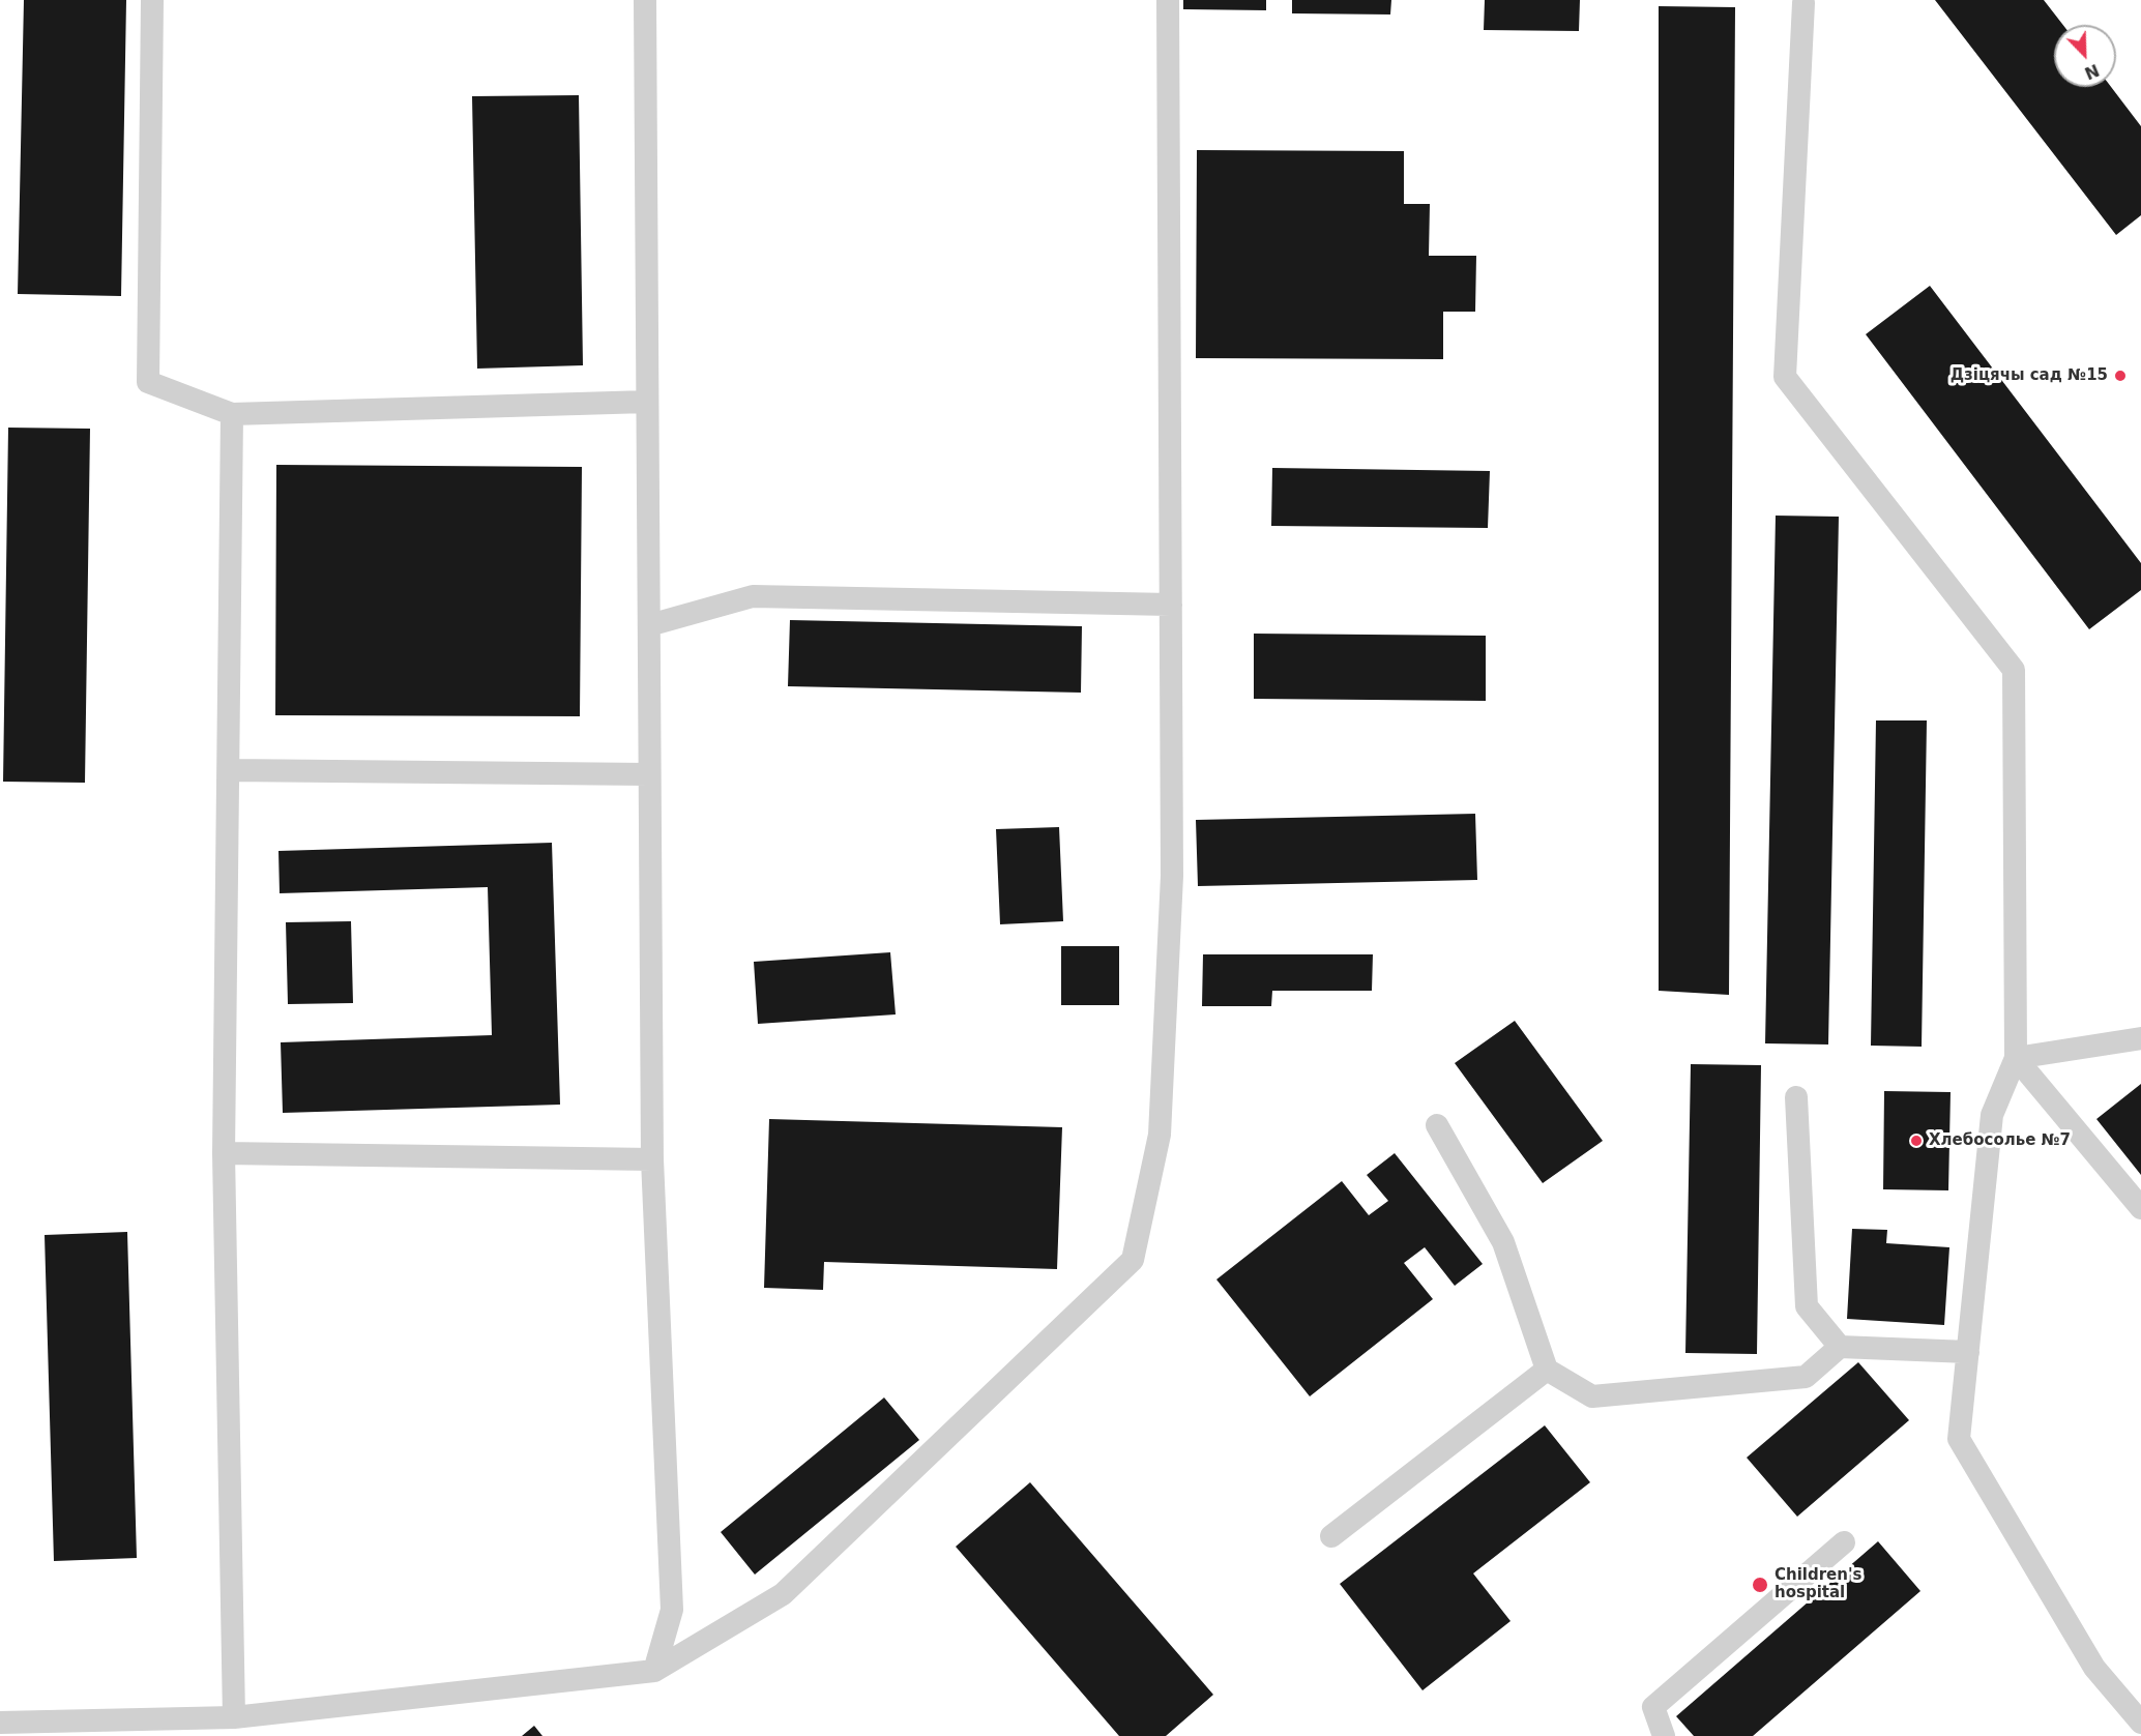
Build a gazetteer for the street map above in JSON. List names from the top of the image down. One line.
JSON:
{"places":["Дзіцячы сад №15","Хлебосолье №7","Children's hospital"],"north":"bottom right"}
